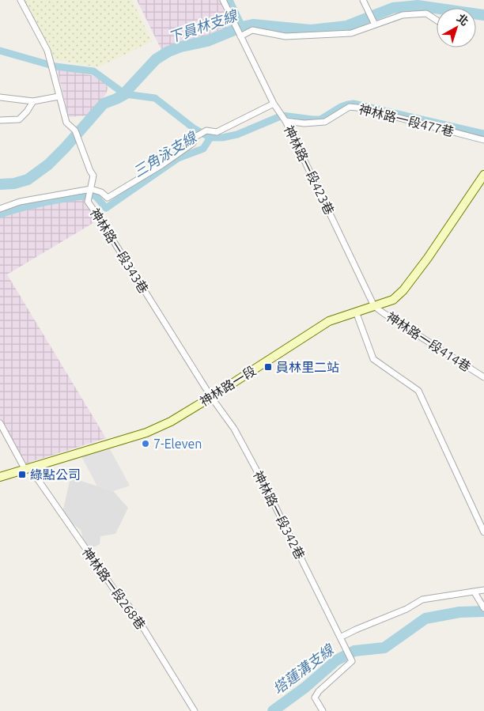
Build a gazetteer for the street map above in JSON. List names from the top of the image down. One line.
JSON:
{"streets":{"street":["神林路一段477巷","神林路一段423巷","神林路一段343巷","神林路一段414巷","神林路一段","神林路一段342巷","神林路一段268巷"]},"crossings":[["神林路一段477巷","神林路一段423巷"],["神林路一段423巷","神林路一段414巷"],["神林路一段423巷","神林路一段"],["神林路一段343巷","神林路一段"],["神林路一段343巷","神林路一段342巷"],["神林路一段414巷","神林路一段"],["神林路一段","神林路一段342巷"],["神林路一段","神林路一段268巷"]],"water":["下員林支線","三角泳支線","塔蓮溝支線"],"places":{"transit":["員林里二站","綠點公司"],"other":["7-Eleven"]},"north":"top right"}
